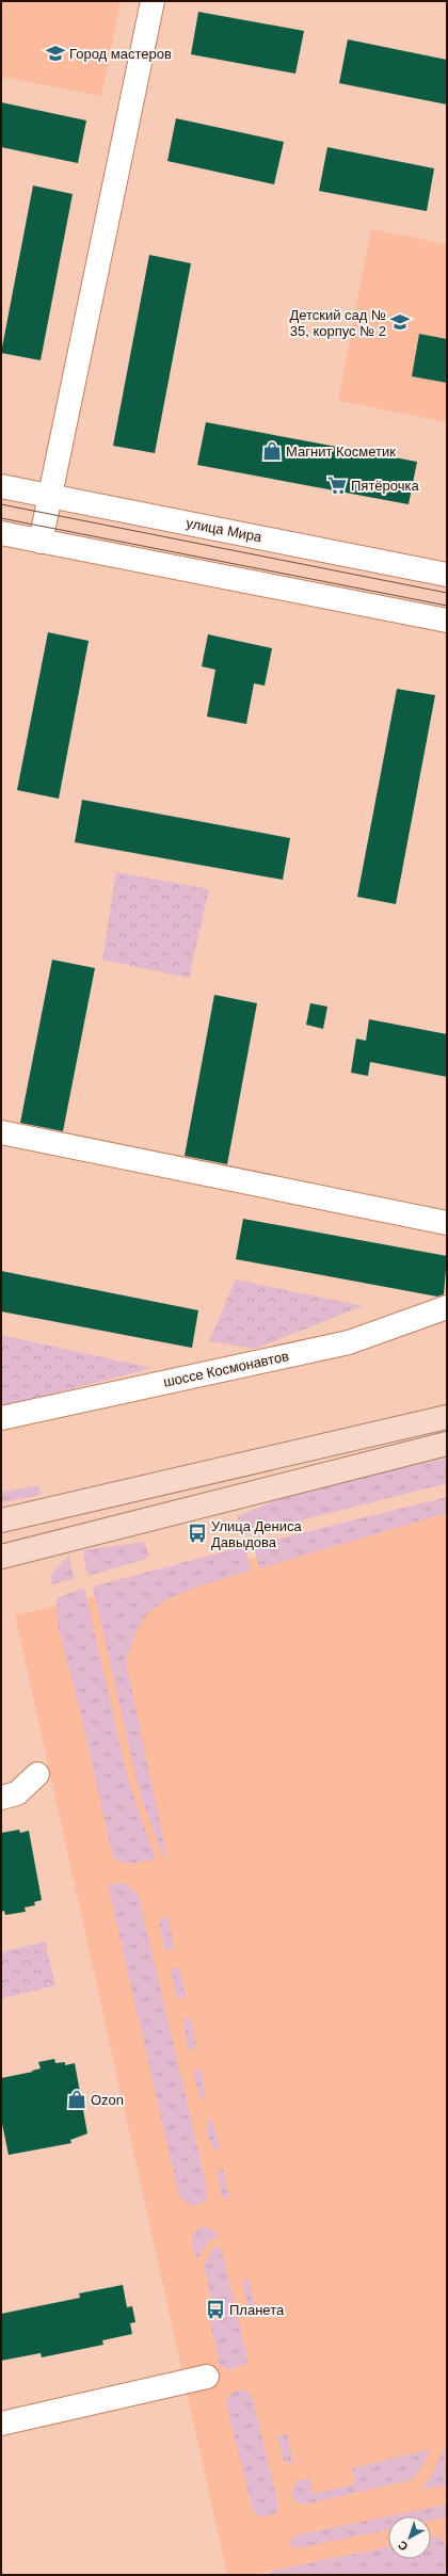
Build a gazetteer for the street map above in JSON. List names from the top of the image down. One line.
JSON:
{"streets":{"street":["улица Мира","шоссе Космонавтов"]},"places":{"school or university":["Город мастеров","Детский сад № 35, корпус № 2"],"shop":["Магнит Косметик","Ozon"],"supermarket":["Пятёрочка"],"bus stop":["Улица Дениса Давыдова","Планета"]},"north":"bottom left"}
